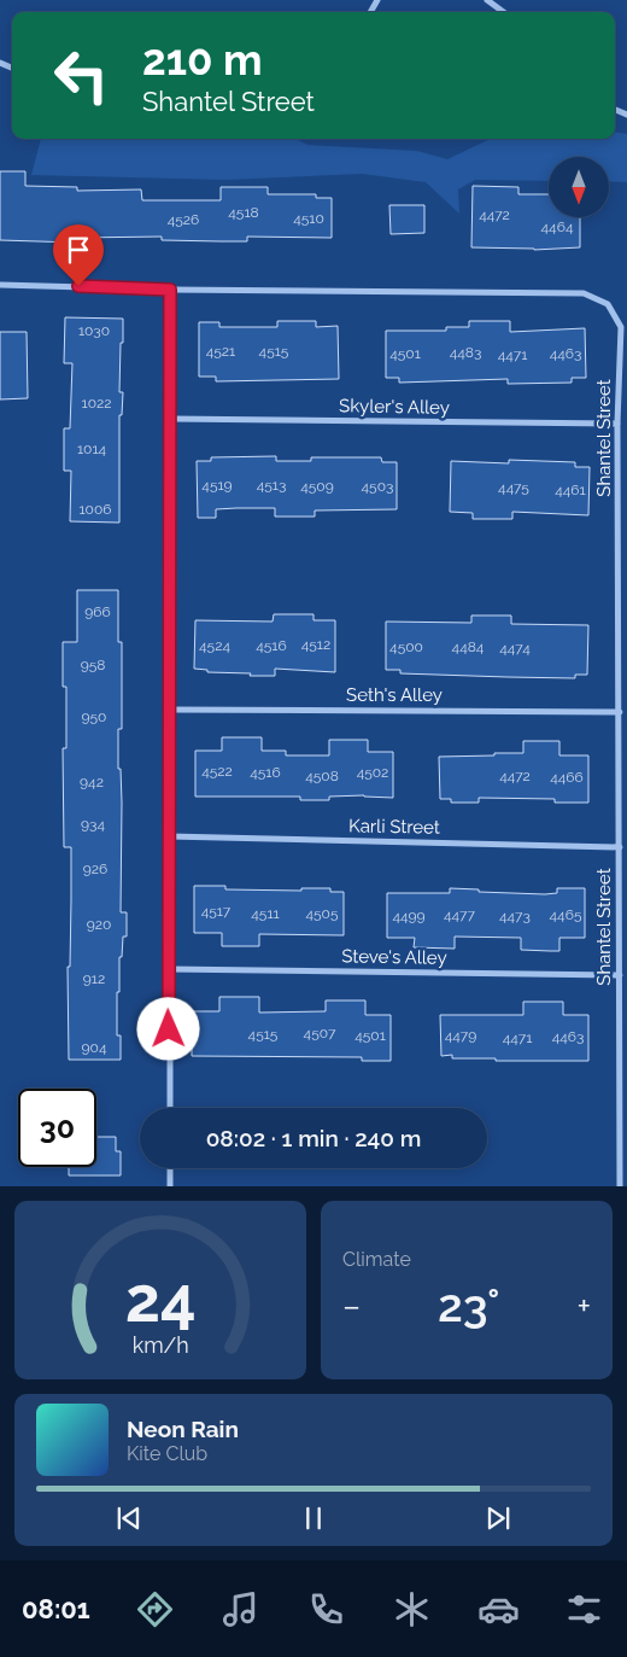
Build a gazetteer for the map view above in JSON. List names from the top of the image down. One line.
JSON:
{"streets":{"street":["Skyler's Alley","Shantel Street","Seth's Alley","Karli Street","Steve's Alley"]},"crossings":[["Skyler's Alley","Shantel Street"],["Shantel Street","Seth's Alley"],["Shantel Street","Karli Street"],["Shantel Street","Steve's Alley"]],"house_numbers":["4518","4472","4510","4526","4464","1030","4521","4515","4483","4501","4463","4471","1022","1014","4519","4513","4509","4503","4475","4461","1006","966","4512","4524","4516","4500","4484","4474","958","950","4522","4516","4502","4508","4472","4466","942","934","926","4517","4511","4505","4477","4465","4499","4473","920","912","4507","4515","4501","4479","4463","4471","904"],"north":"bottom","page":{"turn":["210 m","Shantel Street"],"limit":"30","trip":"08:02 · 1 min · 240 m","tile":"Climate","heat":["−","23°","+"],"song":["Neon Rain","Kite Club"],"tabs":"08:01","gauge":["24","km/h"]}}
